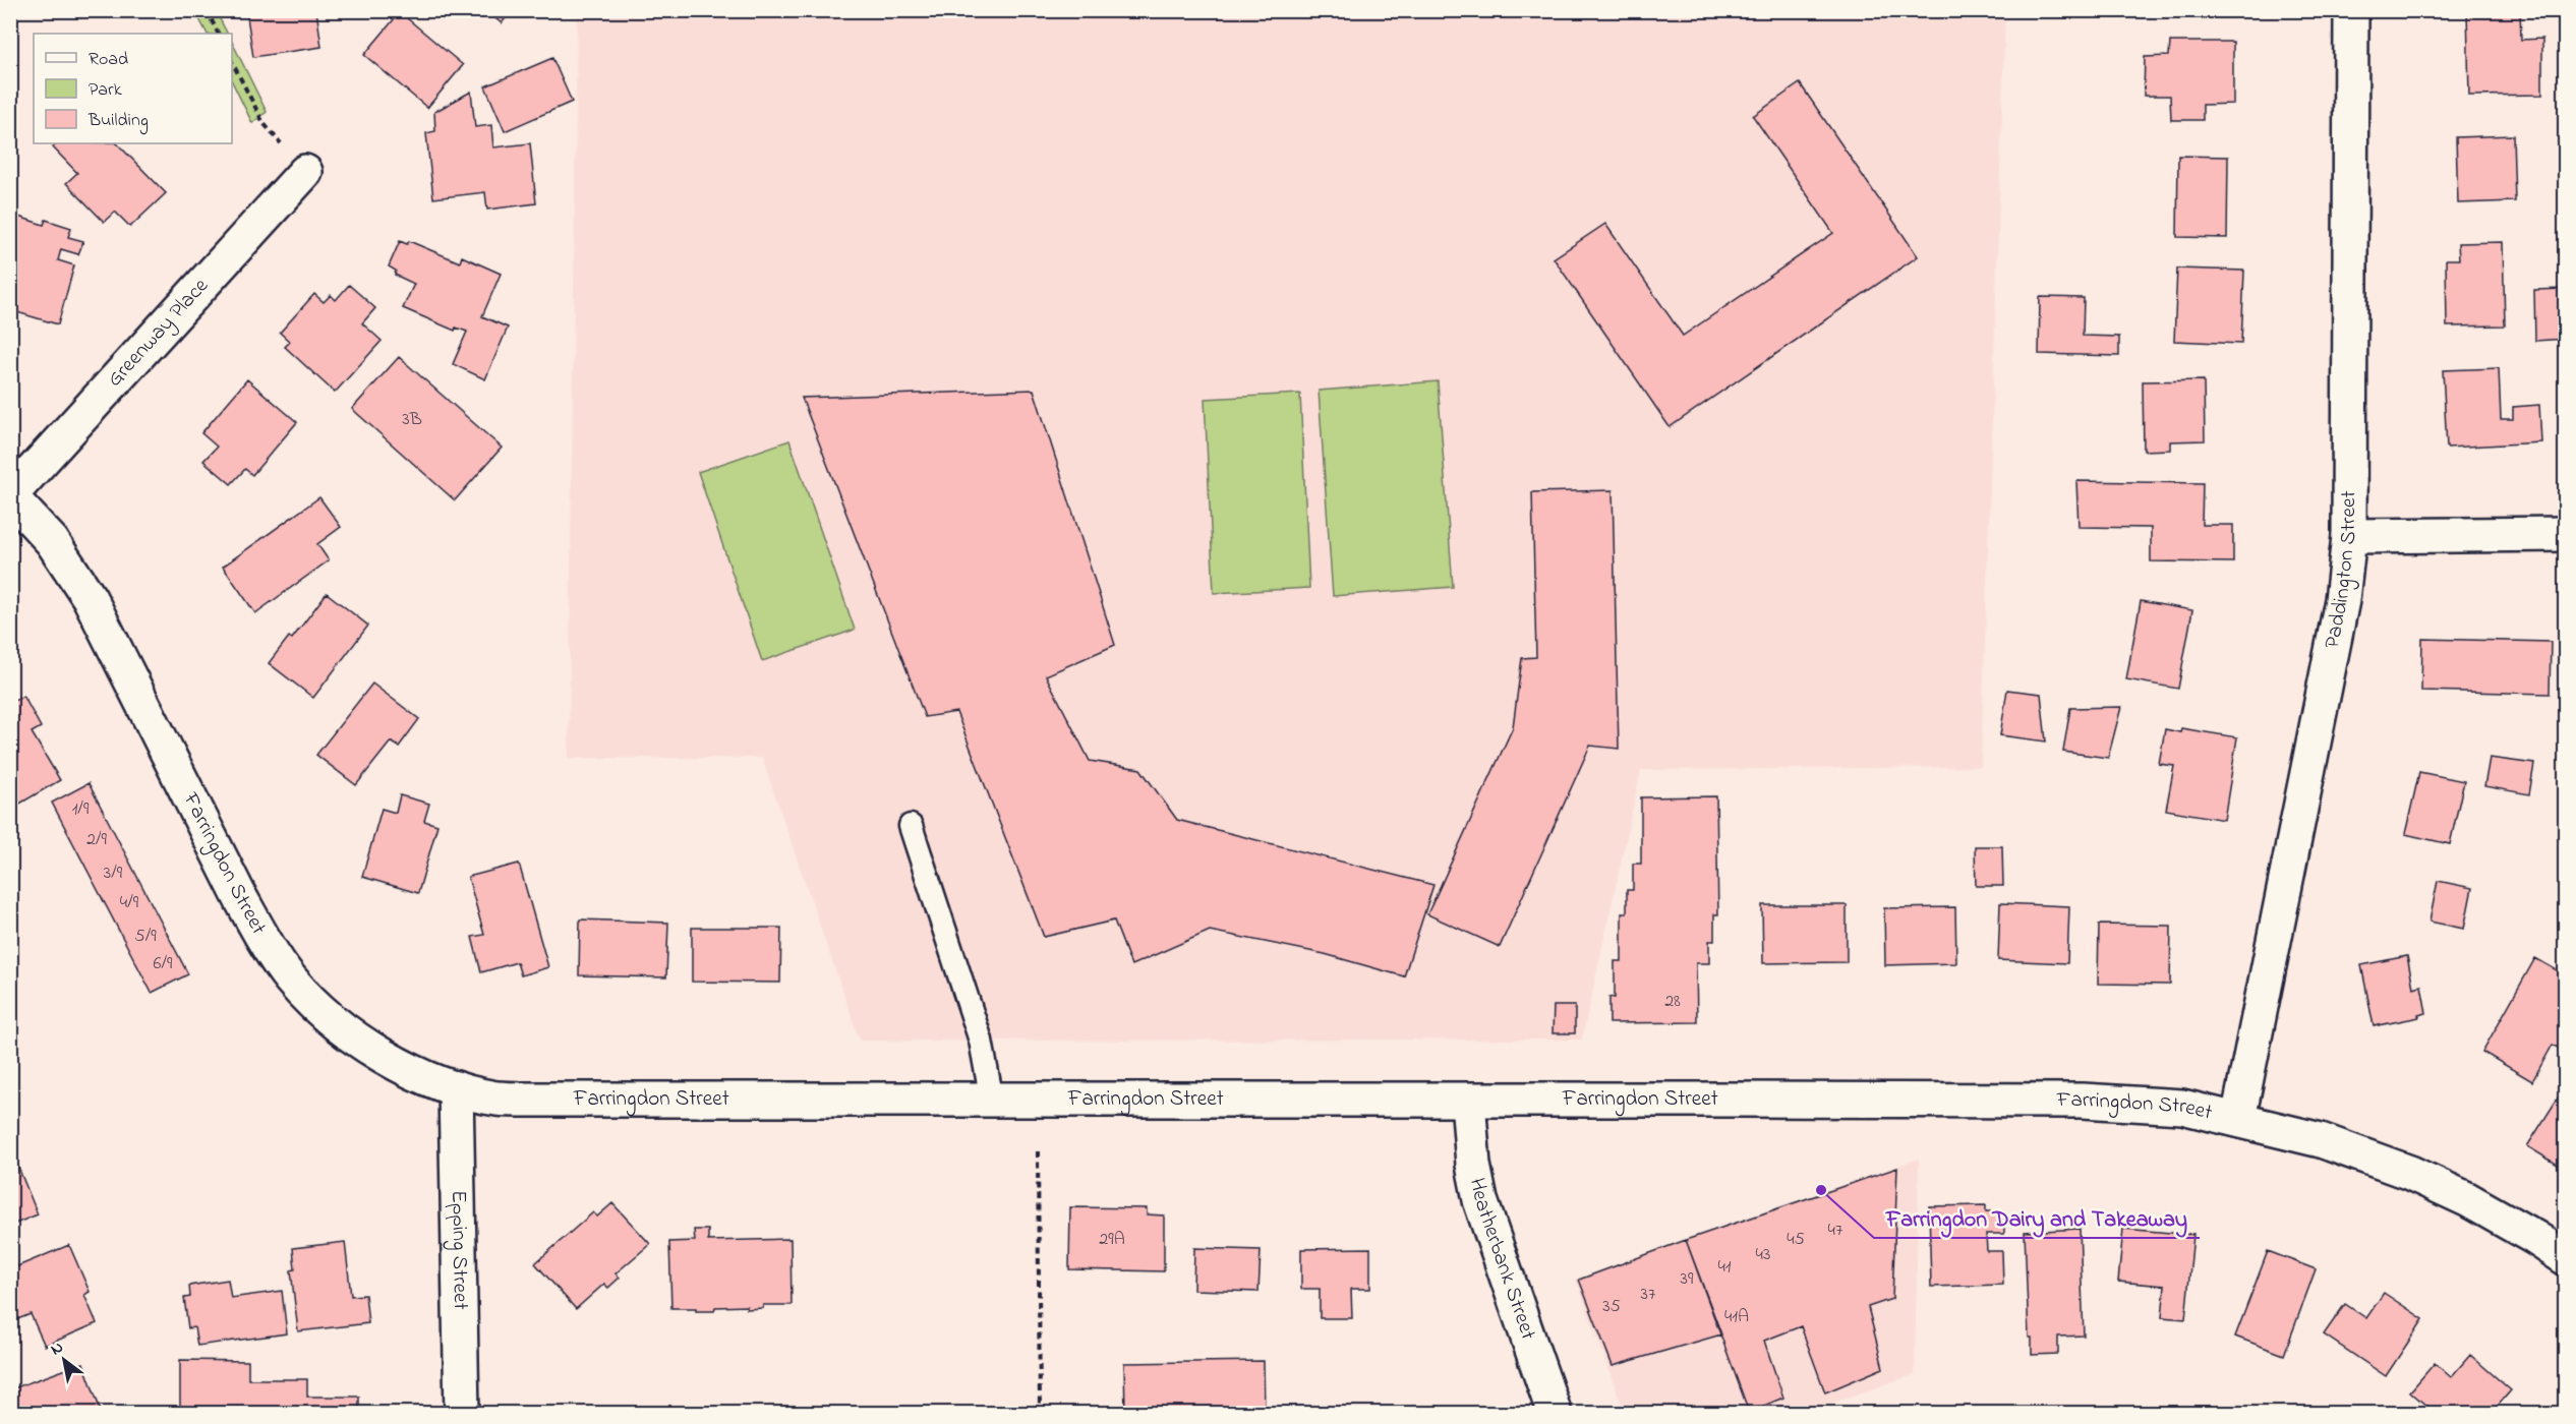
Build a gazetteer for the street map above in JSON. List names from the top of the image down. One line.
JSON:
{"streets":{"street":["Greenway Place","Paddington Street","Farringdon Street","Epping Street","Heatherbank Street"]},"crossings":[["Greenway Place","Farringdon Street"],["Paddington Street","Farringdon Street"],["Farringdon Street","Epping Street"],["Farringdon Street","Heatherbank Street"]],"places":["Farringdon Dairy and Takeaway"],"house_numbers":["3B","1/9","2/9","3/9","4/9","5/9","6/9","28","47","29A","45","43","41","39","37","35","41A"],"legend":["Road","Park","Building"],"north":"top left"}
